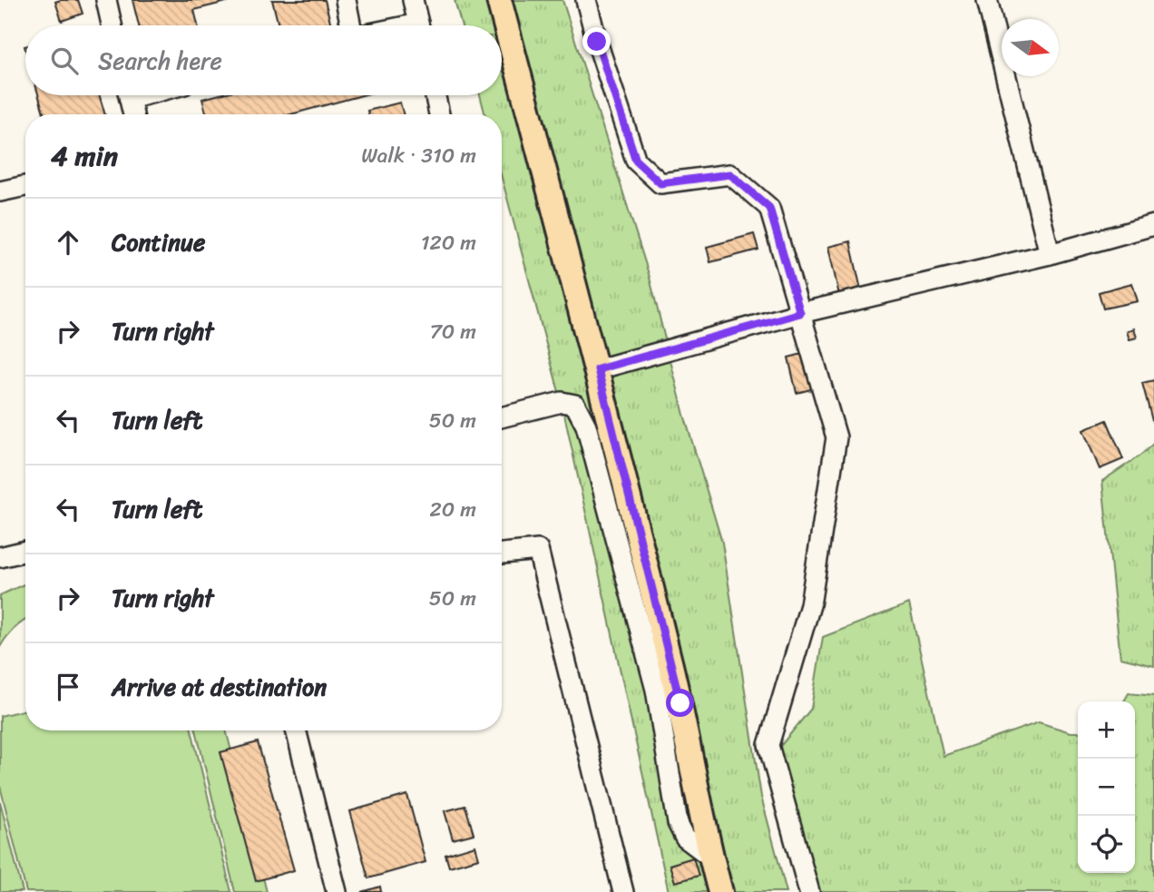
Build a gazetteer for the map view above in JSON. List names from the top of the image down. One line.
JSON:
{"north":"right","page":{"search":"Search here","heading":["4 min","Walk · 310 m"],"list":[["Continue","120 m"],["Turn right","70 m"],["Turn left","50 m"],["Turn left","20 m"],["Turn right","50 m"],"Arrive at destination"],"map_buttons":["+","−"]}}
